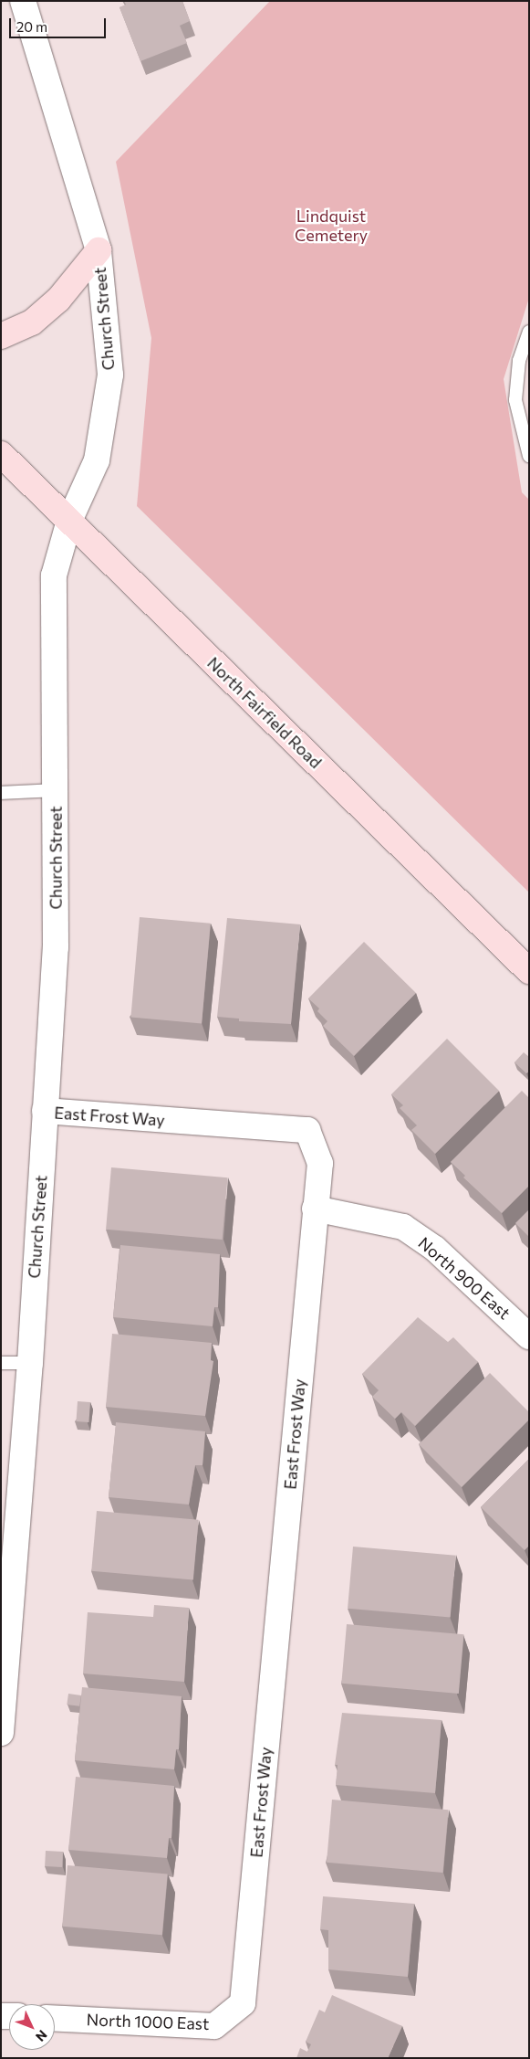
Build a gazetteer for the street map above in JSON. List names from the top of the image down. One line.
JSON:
{"streets":{"main road":["North Fairfield Road"],"street":["Church Street","East Frost Way","North 900 East","North 1000 East"]},"crossings":[["Church Street","North Fairfield Road"],["Church Street","East Frost Way"],["East Frost Way","North 900 East"],["East Frost Way","North 1000 East"]],"parks":["Lindquist Cemetery"],"scale_bar":"20 m","north":"bottom right"}
